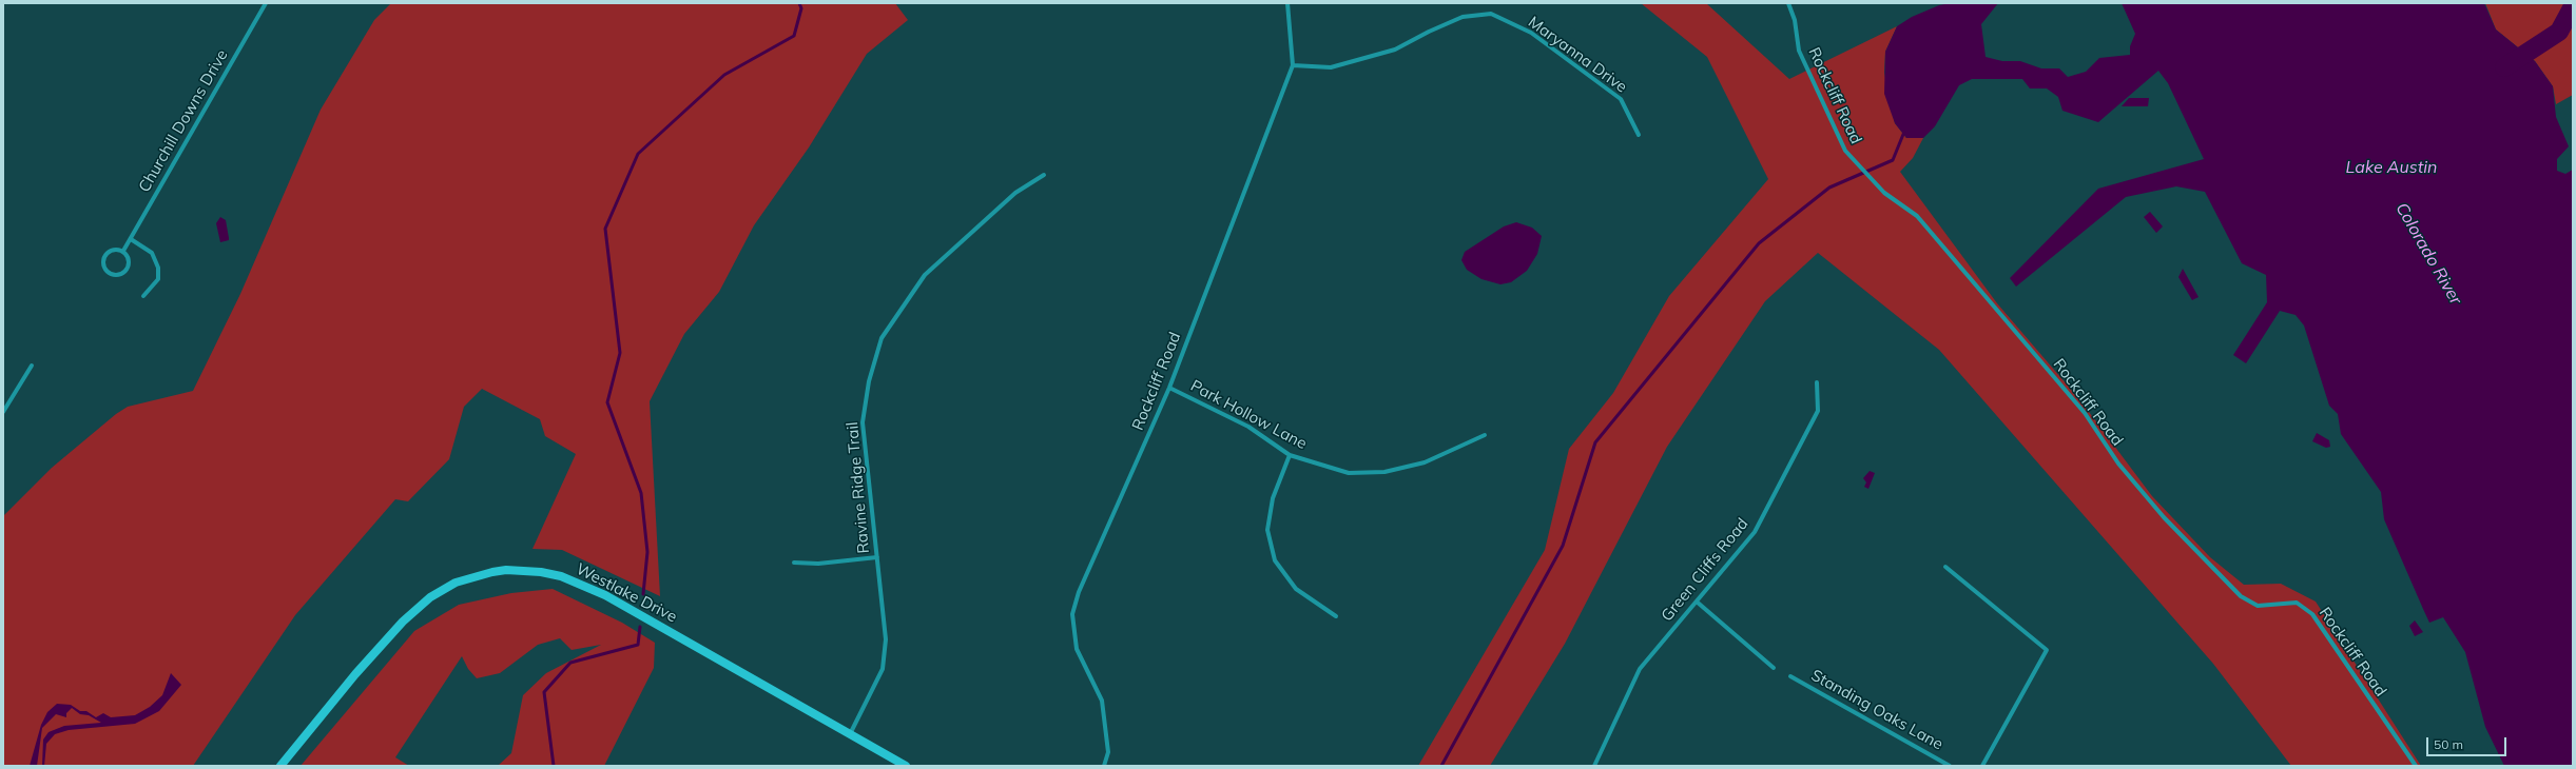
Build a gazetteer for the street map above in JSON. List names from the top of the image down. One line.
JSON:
{"streets":{"street":["Maryanna Drive","Rockcliff Road","Churchill Downs Drive","Park Hollow Lane","Ravine Ridge Trail","Green Cliffs Road","Westlake Drive","Standing Oaks Lane"]},"crossings":[["Maryanna Drive","Rockcliff Road"],["Rockcliff Road","Park Hollow Lane"],["Ravine Ridge Trail","Westlake Drive"]],"water":["Lake Austin","Colorado River"],"scale_bar":"50 m"}
